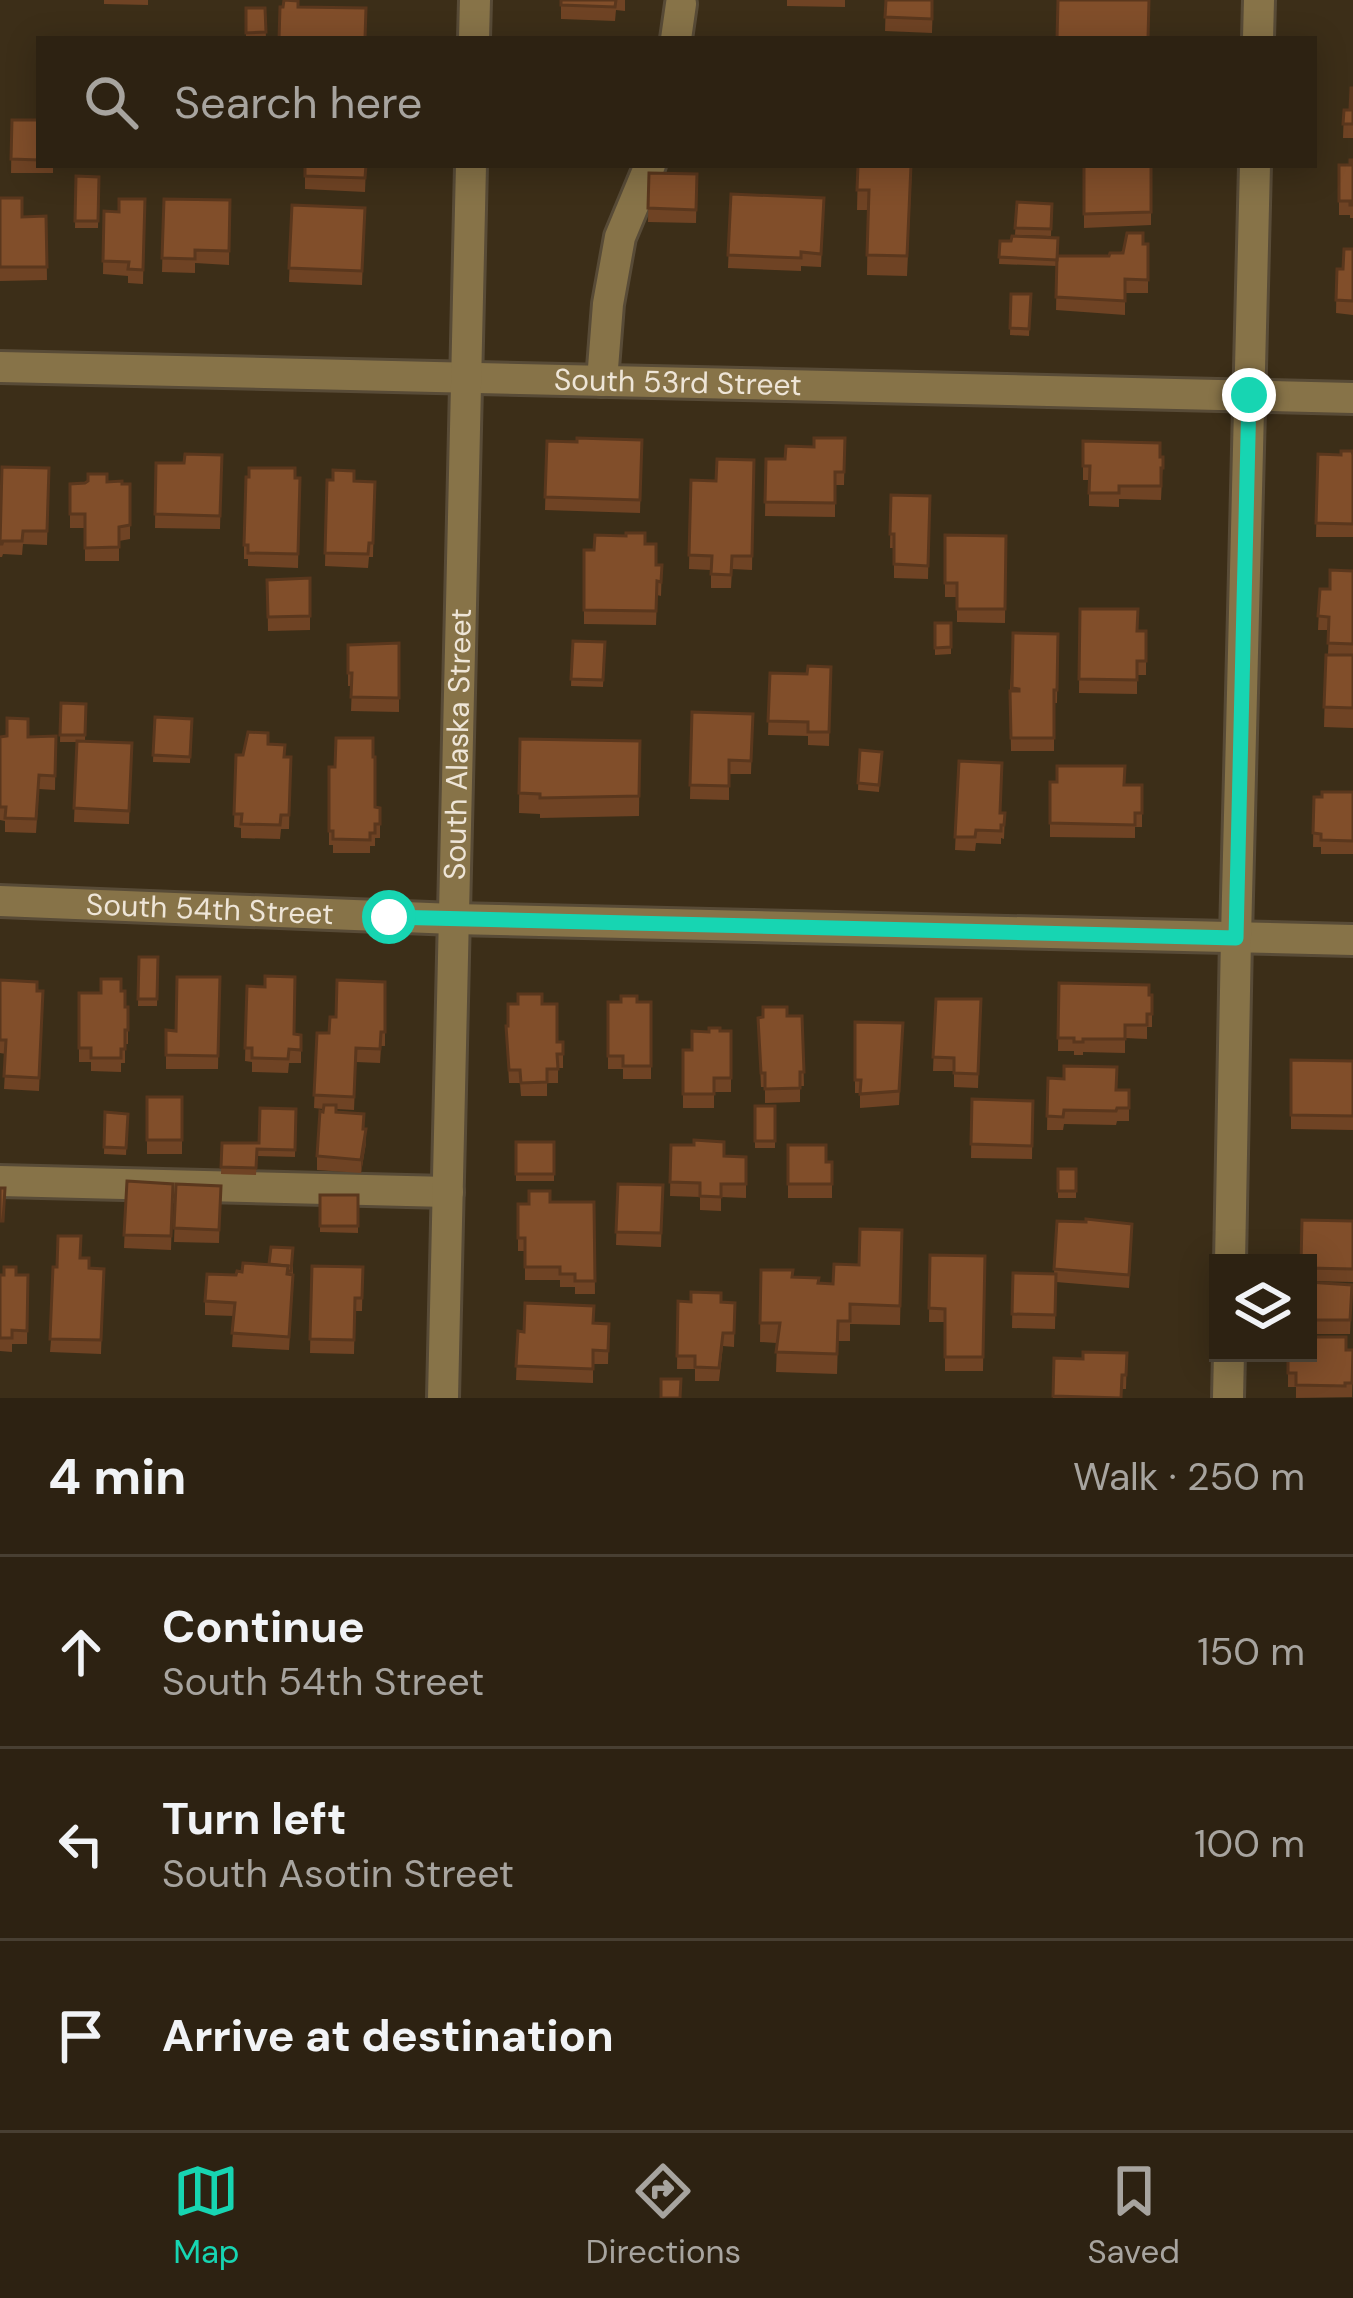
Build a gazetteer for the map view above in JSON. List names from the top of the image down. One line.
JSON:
{"streets":{"street":["South 53rd Street","South Alaska Street","South 54th Street"]},"crossings":[["South 53rd Street","South Alaska Street"],["South Alaska Street","South 54th Street"]],"page":{"search":"Search here","heading":["4 min","Walk · 250 m"],"list":[["Continue","South 54th Street","150 m"],["Turn left","South Asotin Street","100 m"],"Arrive at destination"],"nav":["Map","Directions","Saved"]}}
